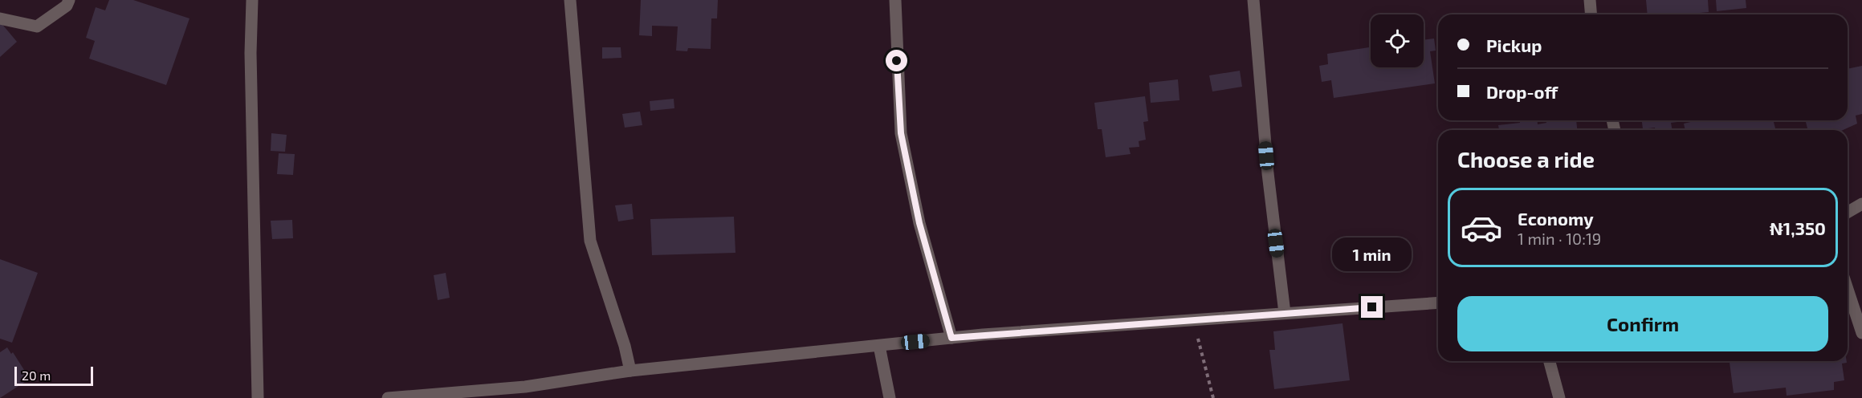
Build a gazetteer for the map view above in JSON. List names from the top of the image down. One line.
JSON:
{"scale_bar":"20 m","page":{"banner":["Pickup","Drop-off"],"heading":"Choose a ride","list":[{"name":"Economy","note":"1 min · 10:19","value":"₦1,350"}],"bubble":"1 min","buttons":"Confirm","scale":"20 m"}}
